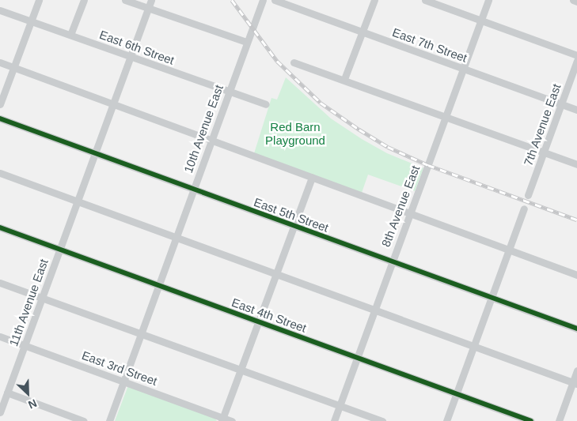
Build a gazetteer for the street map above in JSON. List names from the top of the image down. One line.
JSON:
{"streets":{"street":["East 7th Street","East 6th Street","7th Avenue East","10th Avenue East","8th Avenue East","East 5th Street","11th Avenue East","East 4th Street","East 3rd Street"]},"crossings":[["East 7th Street","7th Avenue East"],["East 7th Street","8th Avenue East"],["East 6th Street","10th Avenue East"],["East 6th Street","11th Avenue East"],["10th Avenue East","East 5th Street"],["10th Avenue East","East 4th Street"],["10th Avenue East","East 3rd Street"],["8th Avenue East","East 5th Street"],["8th Avenue East","East 4th Street"],["East 5th Street","11th Avenue East"],["11th Avenue East","East 4th Street"],["11th Avenue East","East 3rd Street"]],"parks":["Red Barn Playground"],"north":"bottom right"}
